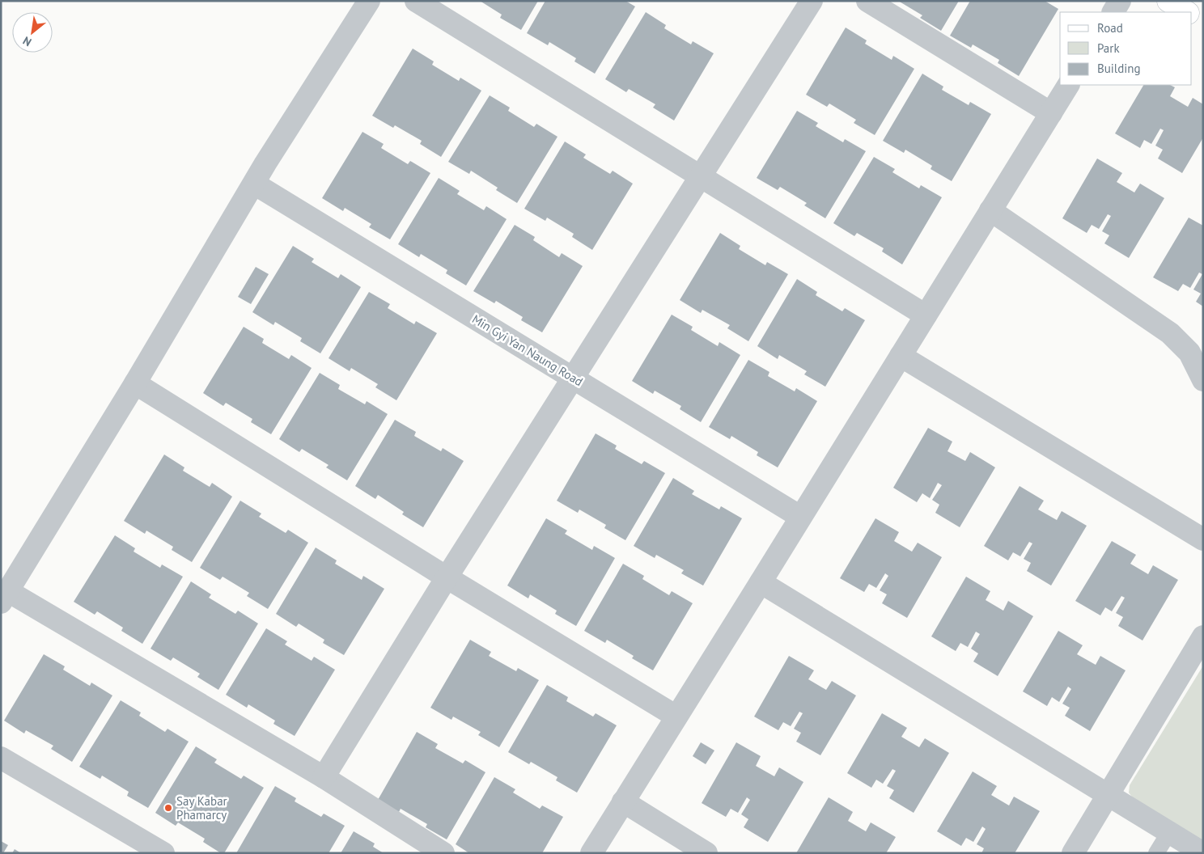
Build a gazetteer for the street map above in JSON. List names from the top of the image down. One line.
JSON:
{"streets":{"street":["Min Gyi Yan Naung Road"]},"places":["Say Kabar Phamarcy"],"legend":["Road","Park","Building"],"north":"bottom left"}
